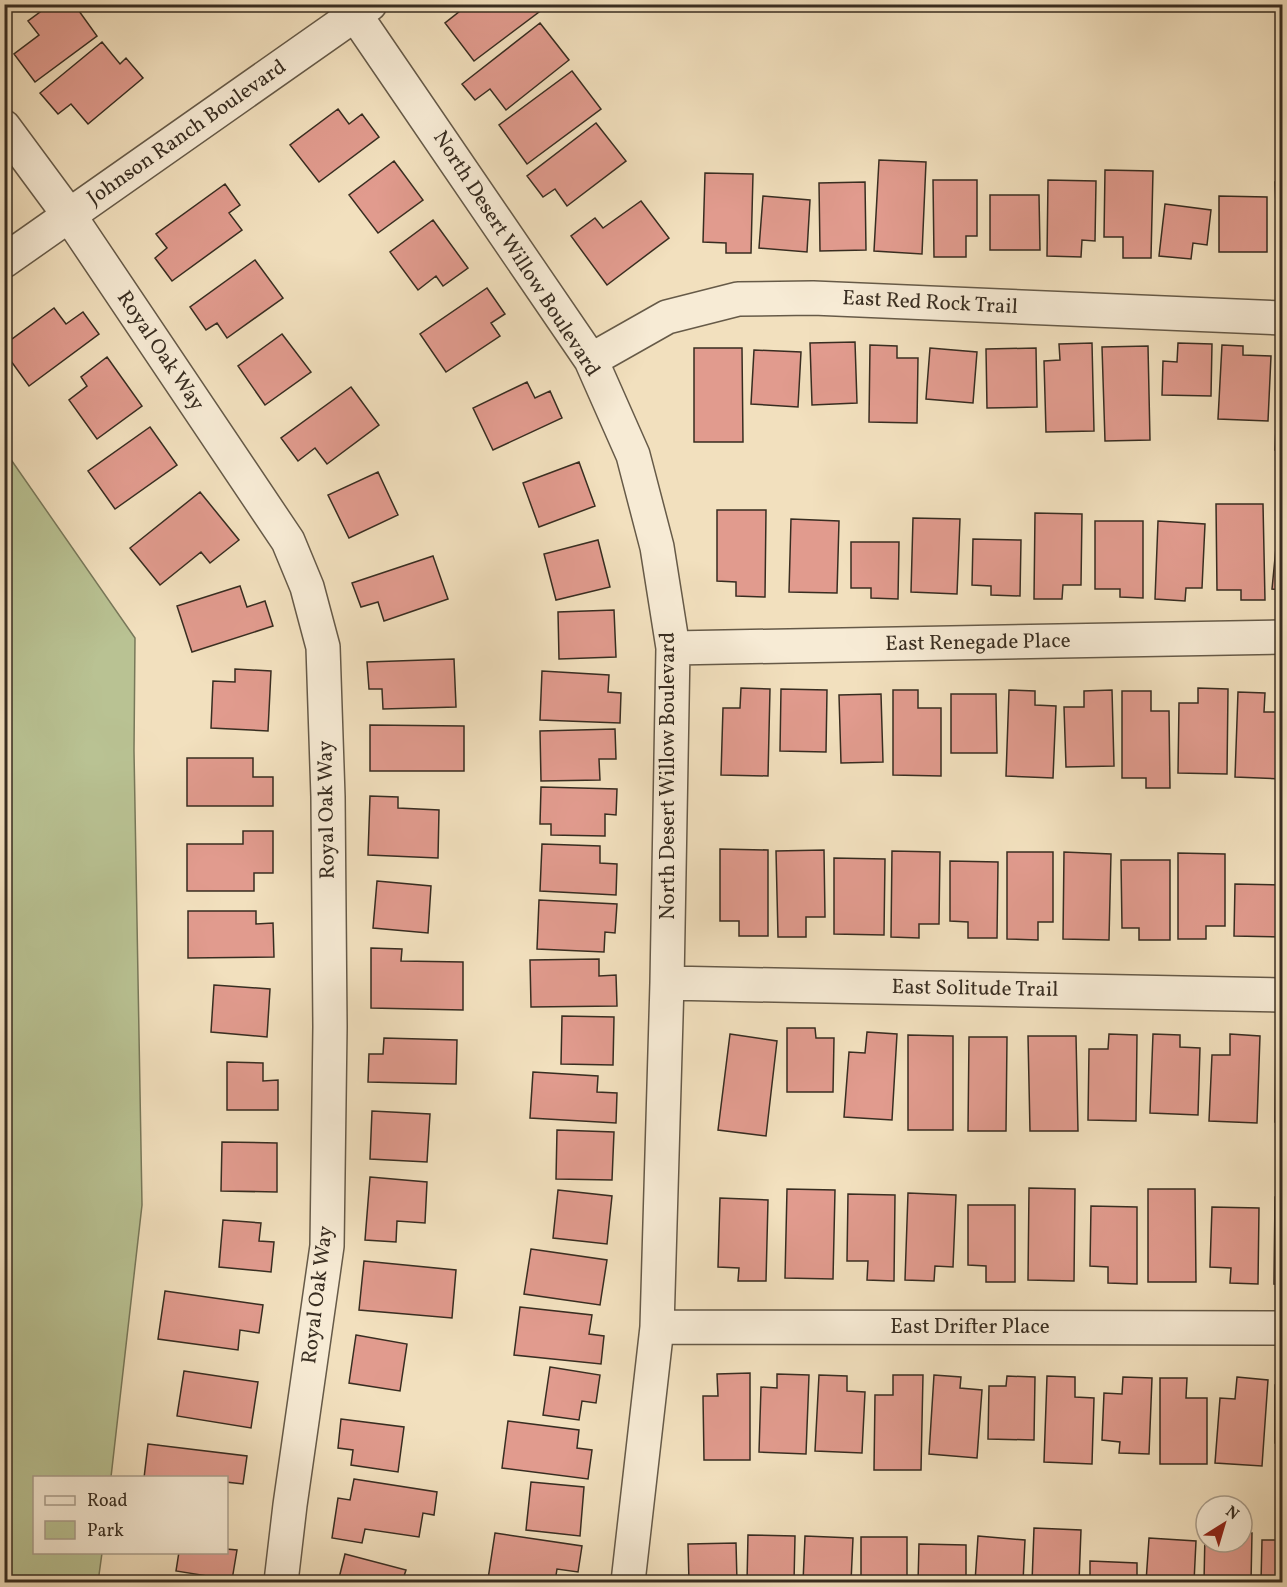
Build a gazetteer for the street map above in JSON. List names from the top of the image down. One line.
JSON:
{"streets":{"street":["Johnson Ranch Boulevard","North Desert Willow Boulevard","East Red Rock Trail","Royal Oak Way","East Renegade Place","East Solitude Trail","East Drifter Place"]},"crossings":[["Johnson Ranch Boulevard","North Desert Willow Boulevard"],["Johnson Ranch Boulevard","Royal Oak Way"],["North Desert Willow Boulevard","East Red Rock Trail"],["North Desert Willow Boulevard","East Renegade Place"],["North Desert Willow Boulevard","East Solitude Trail"],["North Desert Willow Boulevard","East Drifter Place"]],"legend":["Road","Park"],"north":"top right"}
